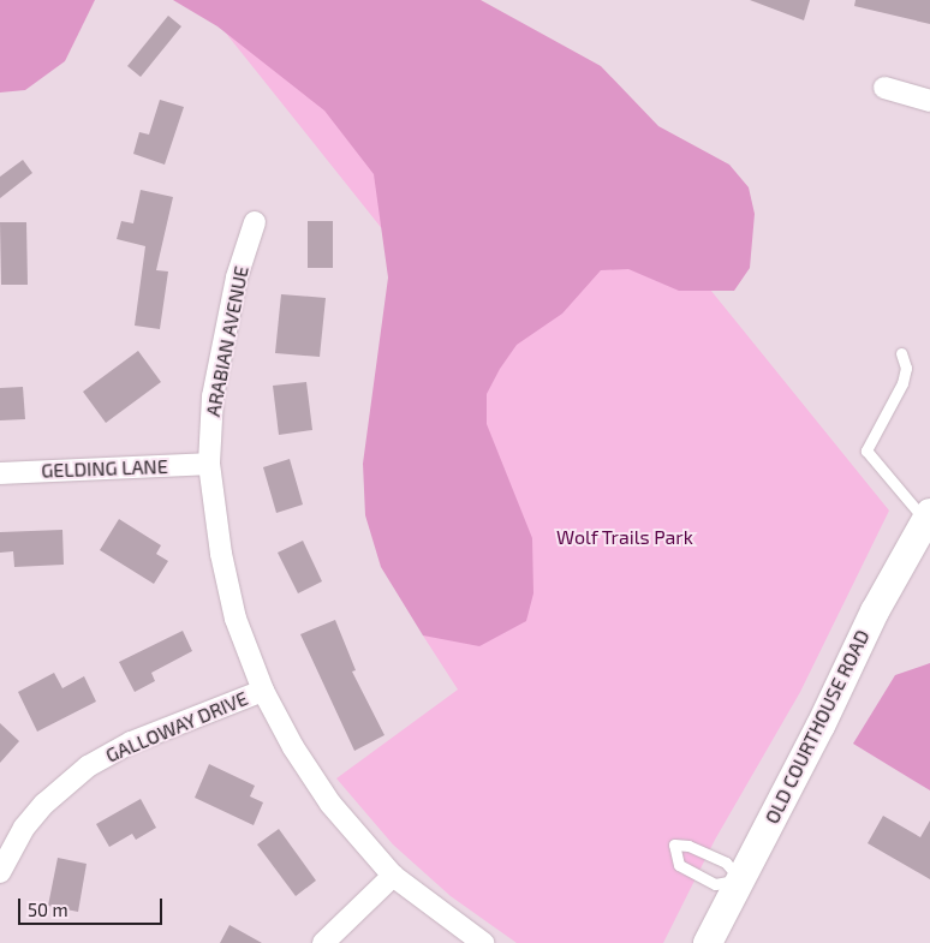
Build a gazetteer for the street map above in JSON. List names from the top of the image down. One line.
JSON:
{"streets":{"street":["ARABIAN AVENUE","GELDING LANE","GALLOWAY DRIVE","OLD COURTHOUSE ROAD"]},"crossings":[["ARABIAN AVENUE","GELDING LANE"],["ARABIAN AVENUE","GALLOWAY DRIVE"]],"parks":["Wolf Trails Park"],"scale_bar":"50 m"}
